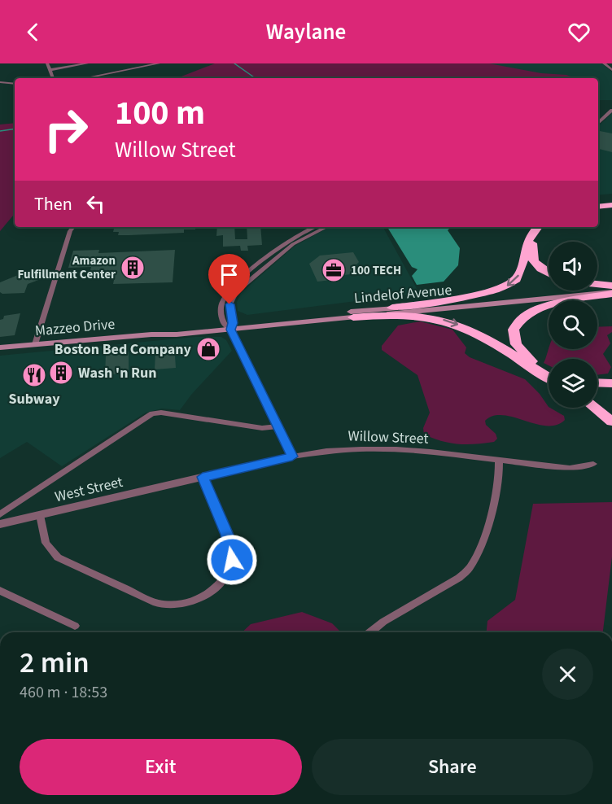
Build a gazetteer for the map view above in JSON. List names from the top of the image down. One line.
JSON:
{"streets":{"main road":["Lindelof Avenue","Mazzeo Drive"],"street":["Willow Street","West Street"]},"crossings":[["Lindelof Avenue","Mazzeo Drive"],["Willow Street","West Street"]],"places":{"building":["Amazon Fulfillment Center","Wash 'n Run"],"office":["100 TECH"],"shop":["Boston Bed Company"],"restaurant":["Subway"]},"page":{"header":"Waylane","turn":["100 m","Willow Street"],"then":"Then","heading":["2 min","460 m · 18:53"],"buttons":["Exit","Share"]}}
